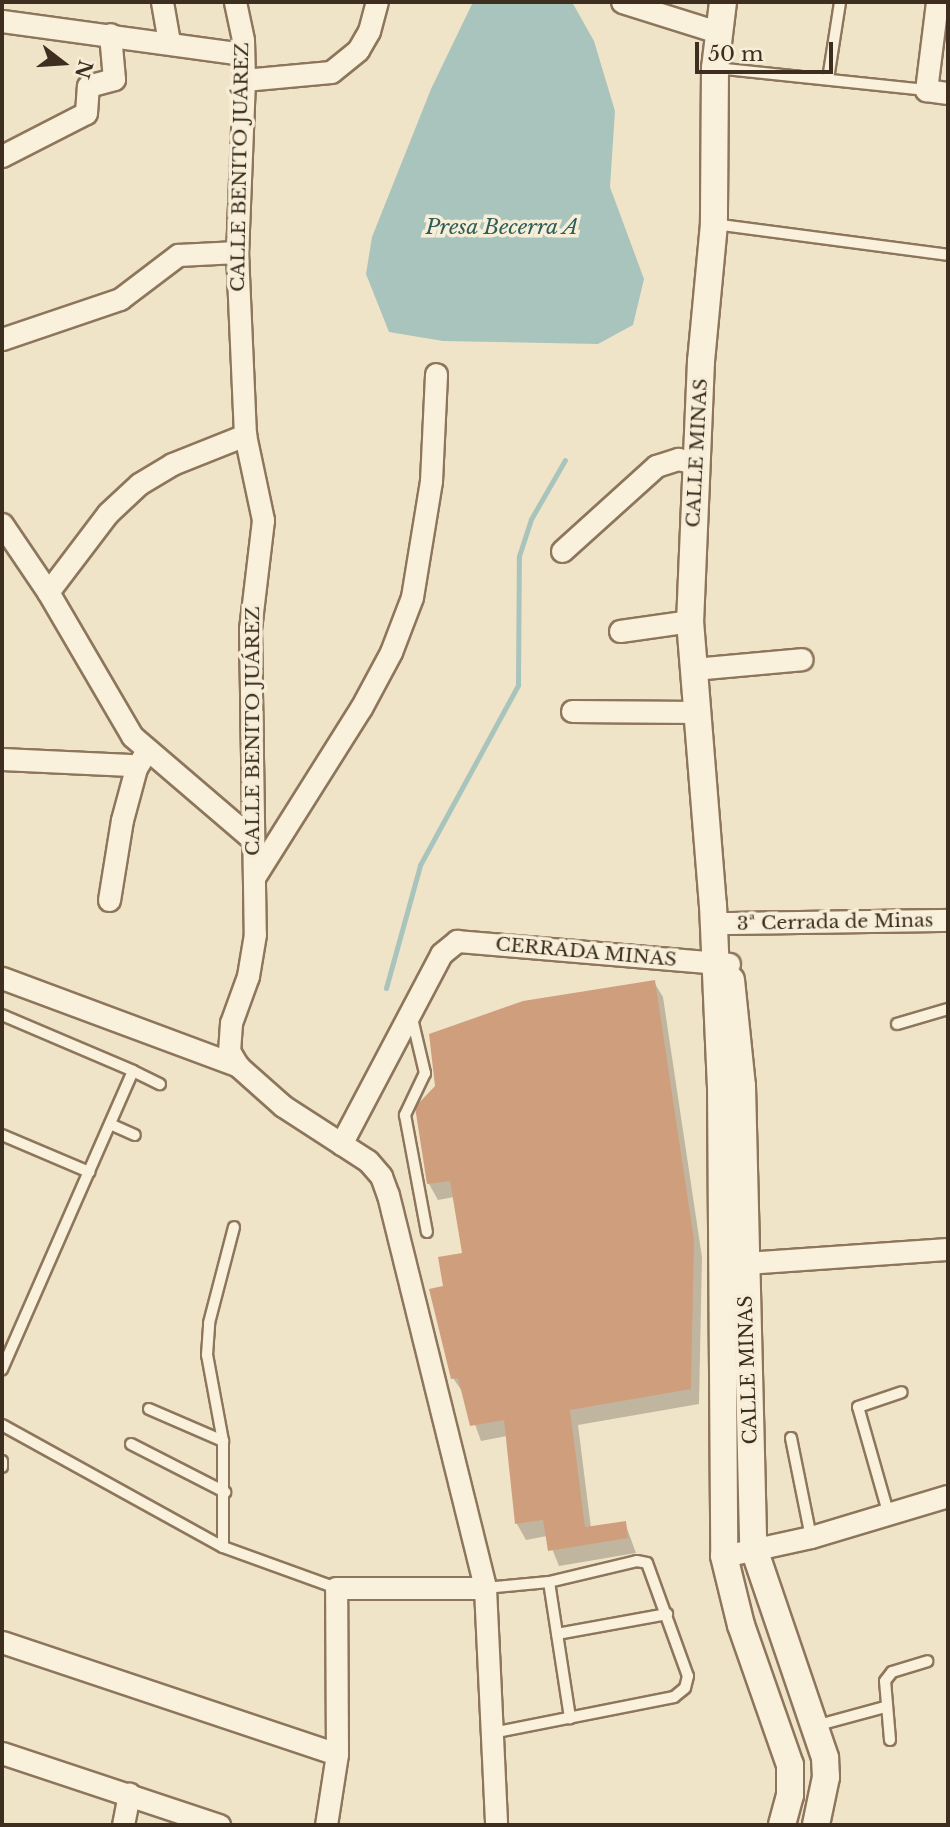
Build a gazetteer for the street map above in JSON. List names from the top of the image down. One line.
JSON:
{"streets":{"street":["CALLE BENITO JUÁREZ","CALLE MINAS","3ª Cerrada de Minas","CERRADA MINAS"]},"crossings":[["CALLE MINAS","3ª Cerrada de Minas"],["CALLE MINAS","CERRADA MINAS"]],"water":["Presa Becerra A"],"scale_bar":"50 m","north":"right"}
